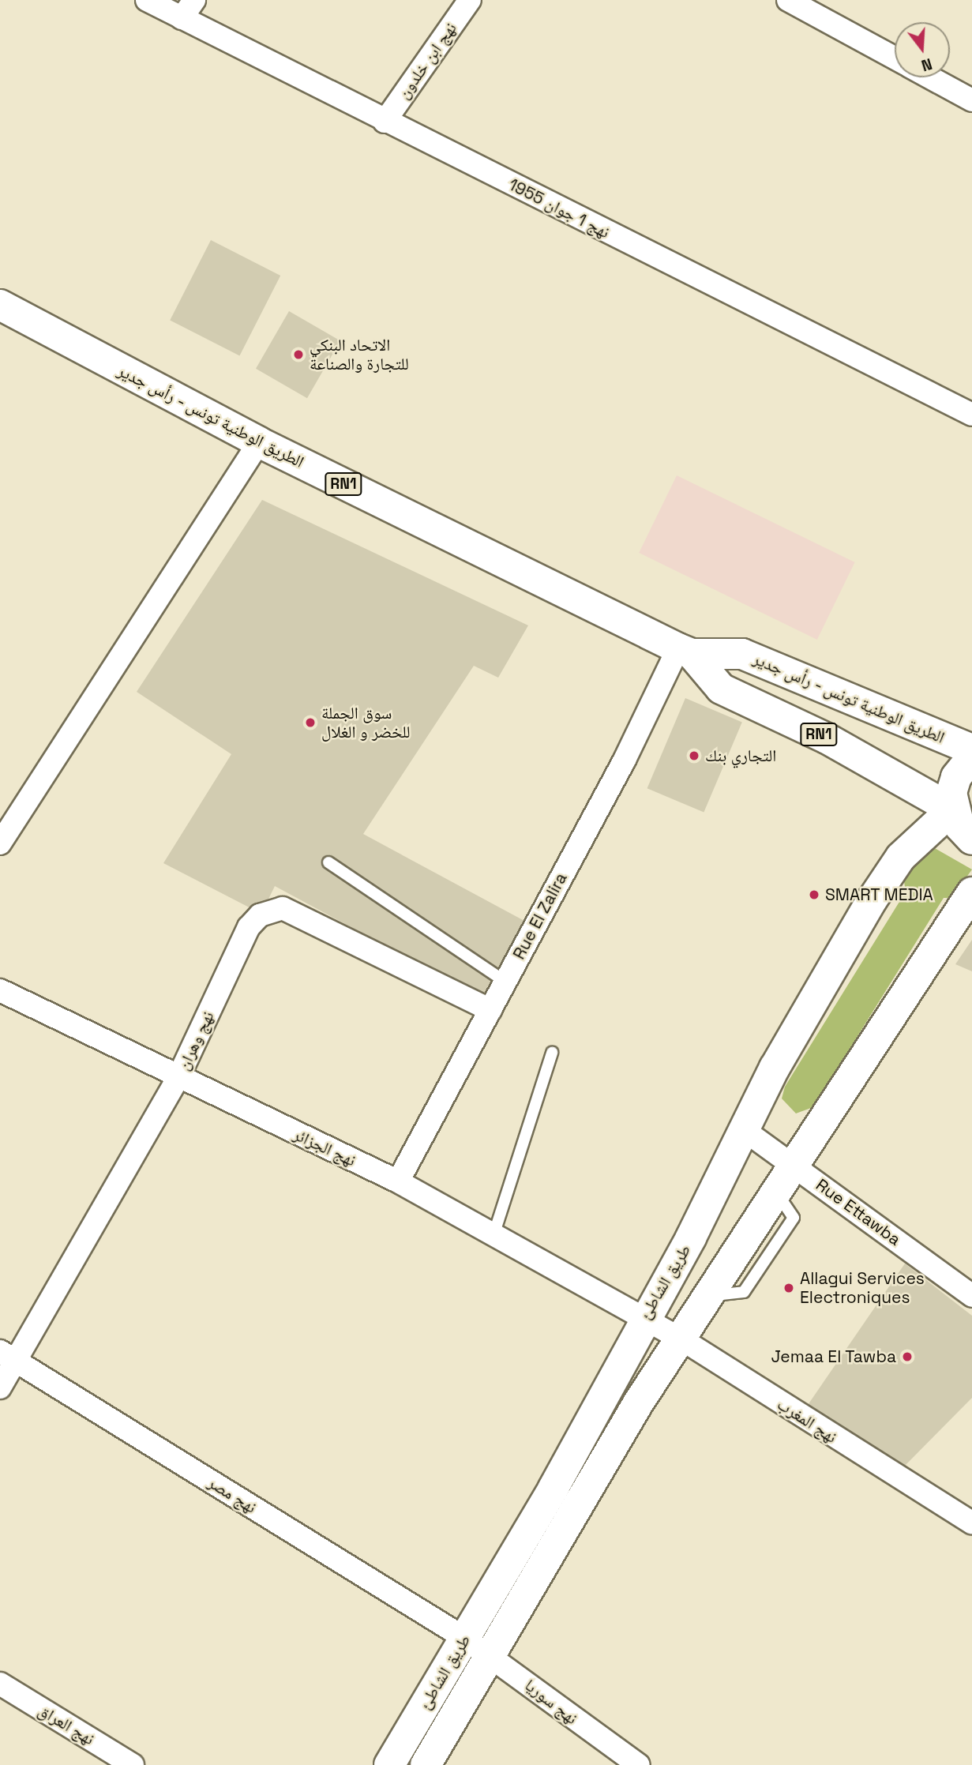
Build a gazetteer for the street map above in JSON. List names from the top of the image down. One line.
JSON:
{"streets":{"street":["نهج ابن خلدون","نهج 1 جوان 1955","الطريق الوطنية تونس - رأس جدير","RN1","Rue El Zalira","نهج وهران","نهج الجزائر","Rue Ettawba","طريق الشاطئ","نهج المغرب","نهج مصر","نهج سوريا","نهج العراق"]},"crossings":[["نهج ابن خلدون","نهج 1 جوان 1955"],["الطريق الوطنية تونس - رأس جدير","RN1"],["الطريق الوطنية تونس - رأس جدير","Rue El Zalira"],["الطريق الوطنية تونس - رأس جدير","طريق الشاطئ"],["RN1","طريق الشاطئ"],["Rue El Zalira","نهج وهران"],["Rue El Zalira","نهج الجزائر"],["نهج وهران","نهج الجزائر"],["نهج وهران","نهج مصر"],["نهج الجزائر","طريق الشاطئ"],["نهج الجزائر","نهج المغرب"],["Rue Ettawba","طريق الشاطئ"],["طريق الشاطئ","نهج المغرب"],["طريق الشاطئ","نهج مصر"],["طريق الشاطئ","نهج سوريا"],["نهج مصر","نهج سوريا"]],"places":["الاتحاد البنكي للتجارة والصناعة","سوق الجملة للخضر و الغلال","التجاري بنك","SMART MEDIA","Allagui Services Electroniques","Jemaa El Tawba"],"north":"bottom"}
